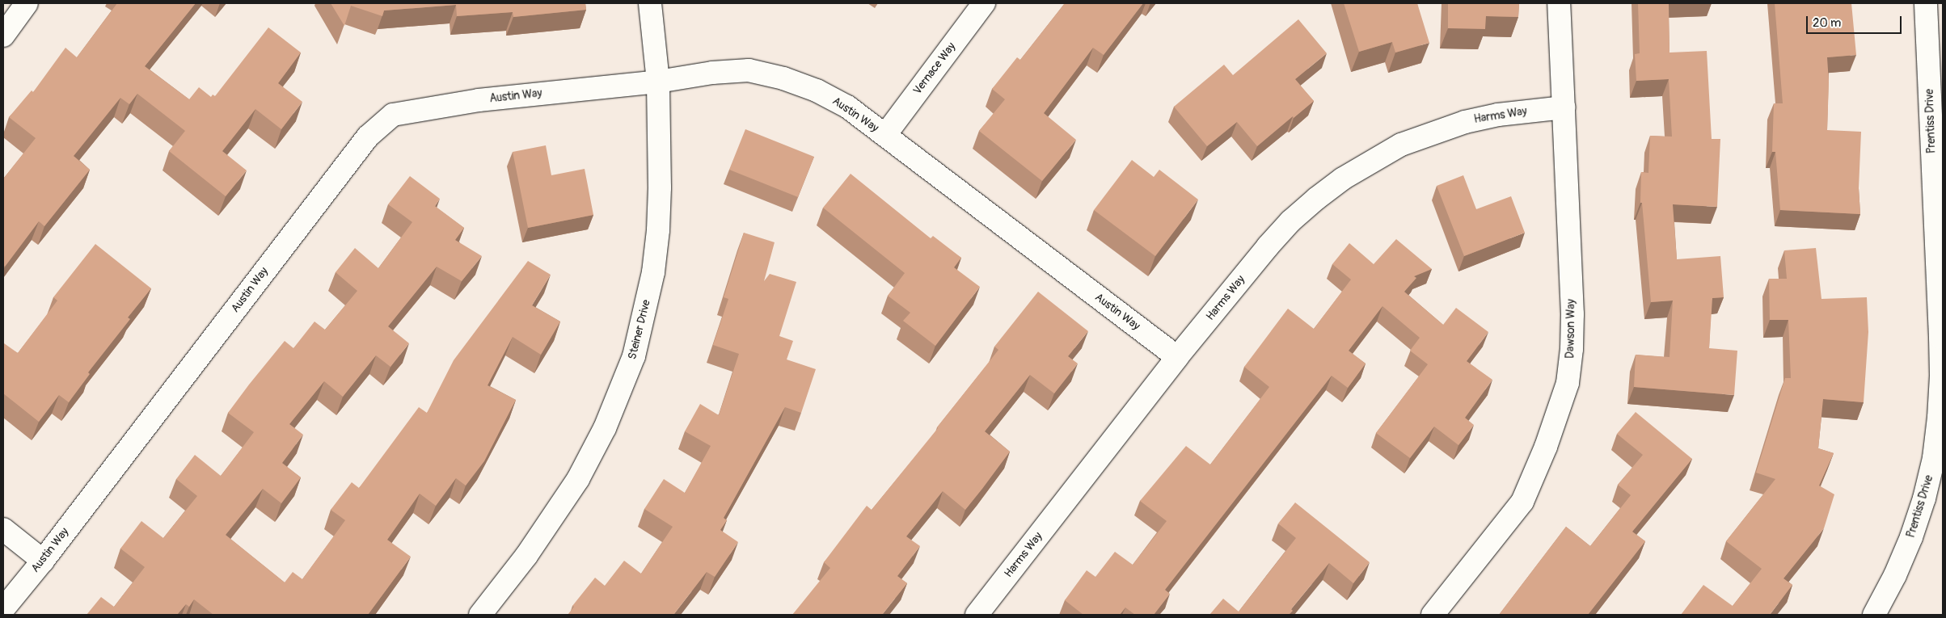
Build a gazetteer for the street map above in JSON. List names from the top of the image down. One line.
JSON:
{"streets":{"street":["Vernace Way","Austin Way","Harms Way","Prentiss Drive","Dawson Way","Steiner Drive"]},"crossings":[["Vernace Way","Austin Way"],["Austin Way","Harms Way"],["Austin Way","Steiner Drive"],["Harms Way","Dawson Way"]],"scale_bar":"20 m"}
